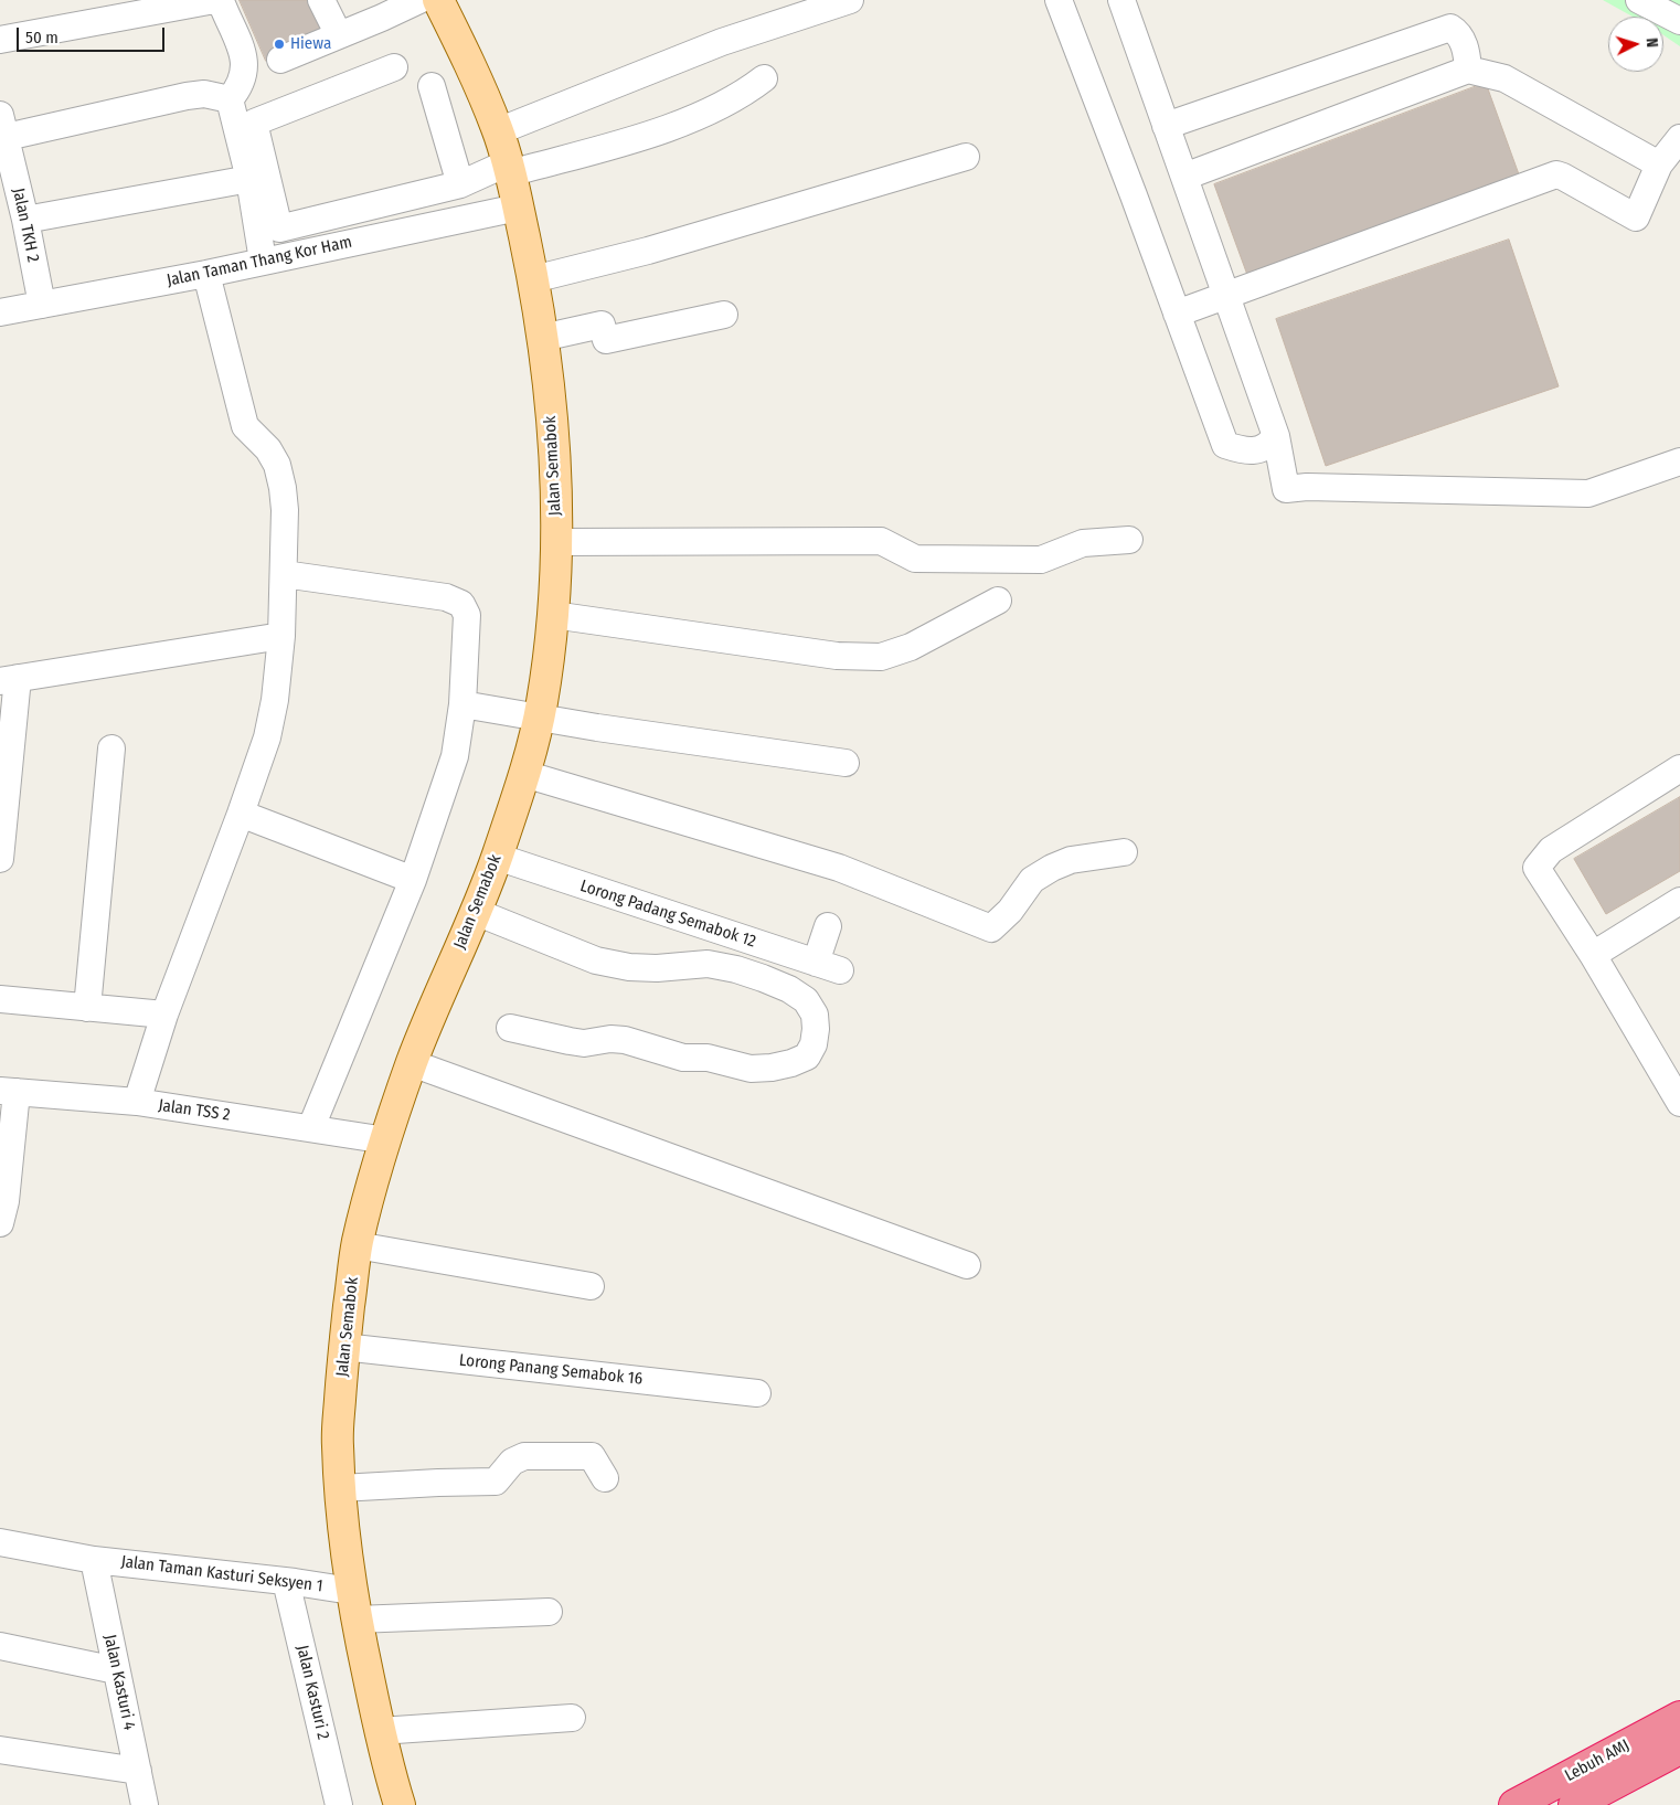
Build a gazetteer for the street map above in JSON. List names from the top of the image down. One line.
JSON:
{"streets":{"highway":["Lebuh AMJ"],"main road":["Jalan Semabok"],"street":["Jalan TKH 2","Jalan Taman Thang Kor Ham","Lorong Padang Semabok 12","Jalan TSS 2","Lorong Panang Semabok 16","Jalan Taman Kasturi Seksyen 1","Jalan Kasturi 4","Jalan Kasturi 2"]},"crossings":[["Jalan TKH 2","Jalan Taman Thang Kor Ham"],["Jalan Taman Thang Kor Ham","Jalan Semabok"],["Jalan Semabok","Lorong Padang Semabok 12"],["Jalan Semabok","Jalan TSS 2"],["Jalan Semabok","Lorong Panang Semabok 16"],["Jalan Semabok","Jalan Taman Kasturi Seksyen 1"],["Jalan Taman Kasturi Seksyen 1","Jalan Kasturi 4"],["Jalan Taman Kasturi Seksyen 1","Jalan Kasturi 2"]],"places":["Hiewa"],"scale_bar":"50 m","north":"right"}
